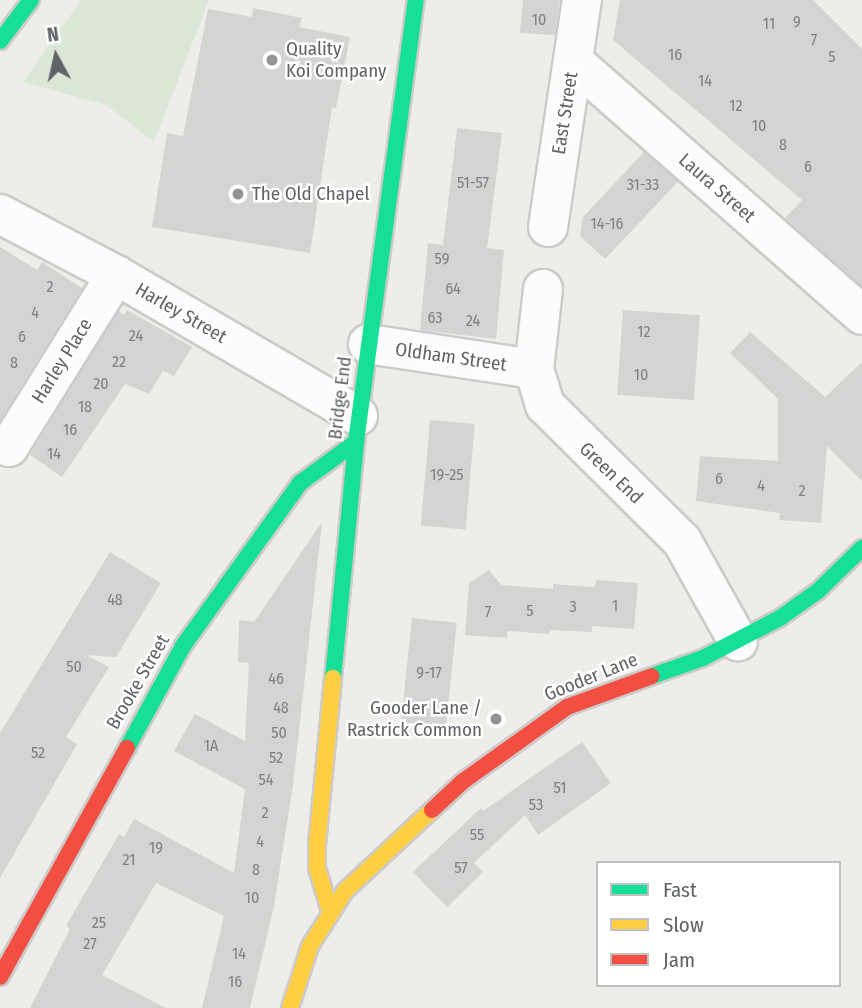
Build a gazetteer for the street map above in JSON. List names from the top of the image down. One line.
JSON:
{"streets":{"street":["East Street","Laura Street","Harley Street","Oldham Street","Harley Place","Bridge End","Green End","Gooder Lane","Brooke Street"]},"crossings":[["East Street","Laura Street"],["Harley Street","Harley Place"],["Harley Street","Bridge End"],["Harley Street","Brooke Street"],["Oldham Street","Bridge End"],["Oldham Street","Green End"],["Bridge End","Gooder Lane"],["Bridge End","Brooke Street"],["Green End","Gooder Lane"]],"places":["Quality Koi Company","The Old Chapel","Gooder Lane / Rastrick Common"],"house_numbers":["10","9","11","7","16","5","14","12","10","8","6","51-57","31-33","14-16","59","2","64","4","63","24","12","24","6","22","8","10","20","18","16","14","19-25","6","4","2","48","1","3","5","7","50","9-17","46","48","50","1A","52","52","54","51","53","2","55","4","19","21","57","8","10","25","27","14","16"],"legend":["Fast","Slow","Jam"],"north":"top"}
